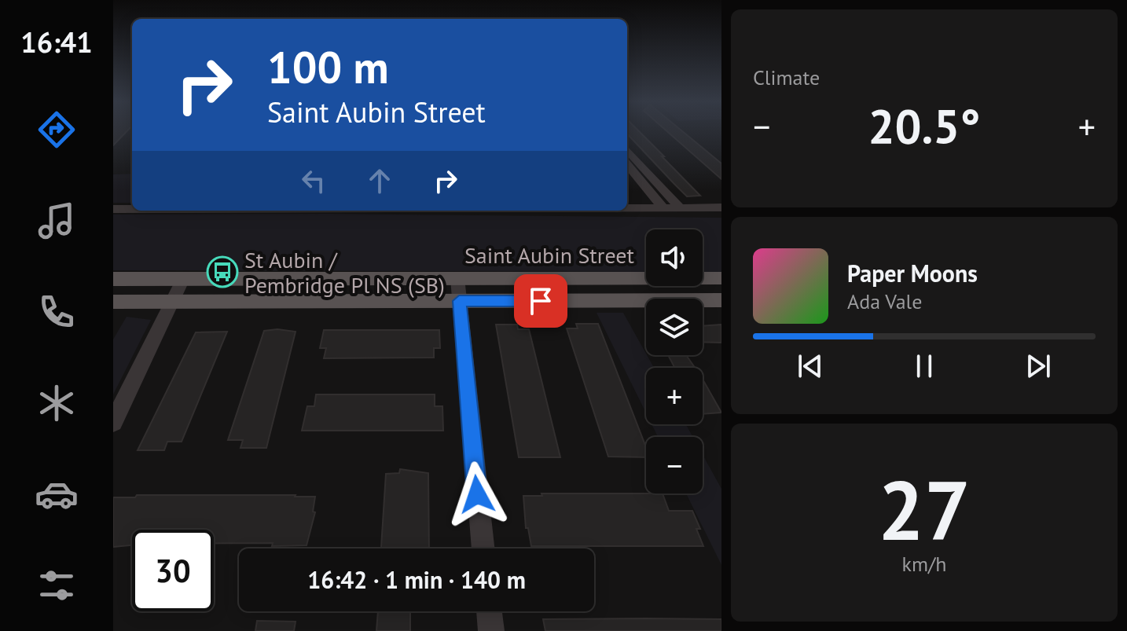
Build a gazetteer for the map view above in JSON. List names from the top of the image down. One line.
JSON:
{"streets":{"main road":["Saint Aubin Street"]},"places":{"bus stop":["St Aubin / Pembridge Pl NS (SB)"]},"page":{"tabs":"16:41","tile":["Climate",["27","km/h"]],"turn":["100 m","Saint Aubin Street"],"heat":["−","20.5°","+"],"map_buttons":["+","−"],"song":["Paper Moons","Ada Vale"],"limit":"30","trip":"16:42 · 1 min · 140 m"}}
